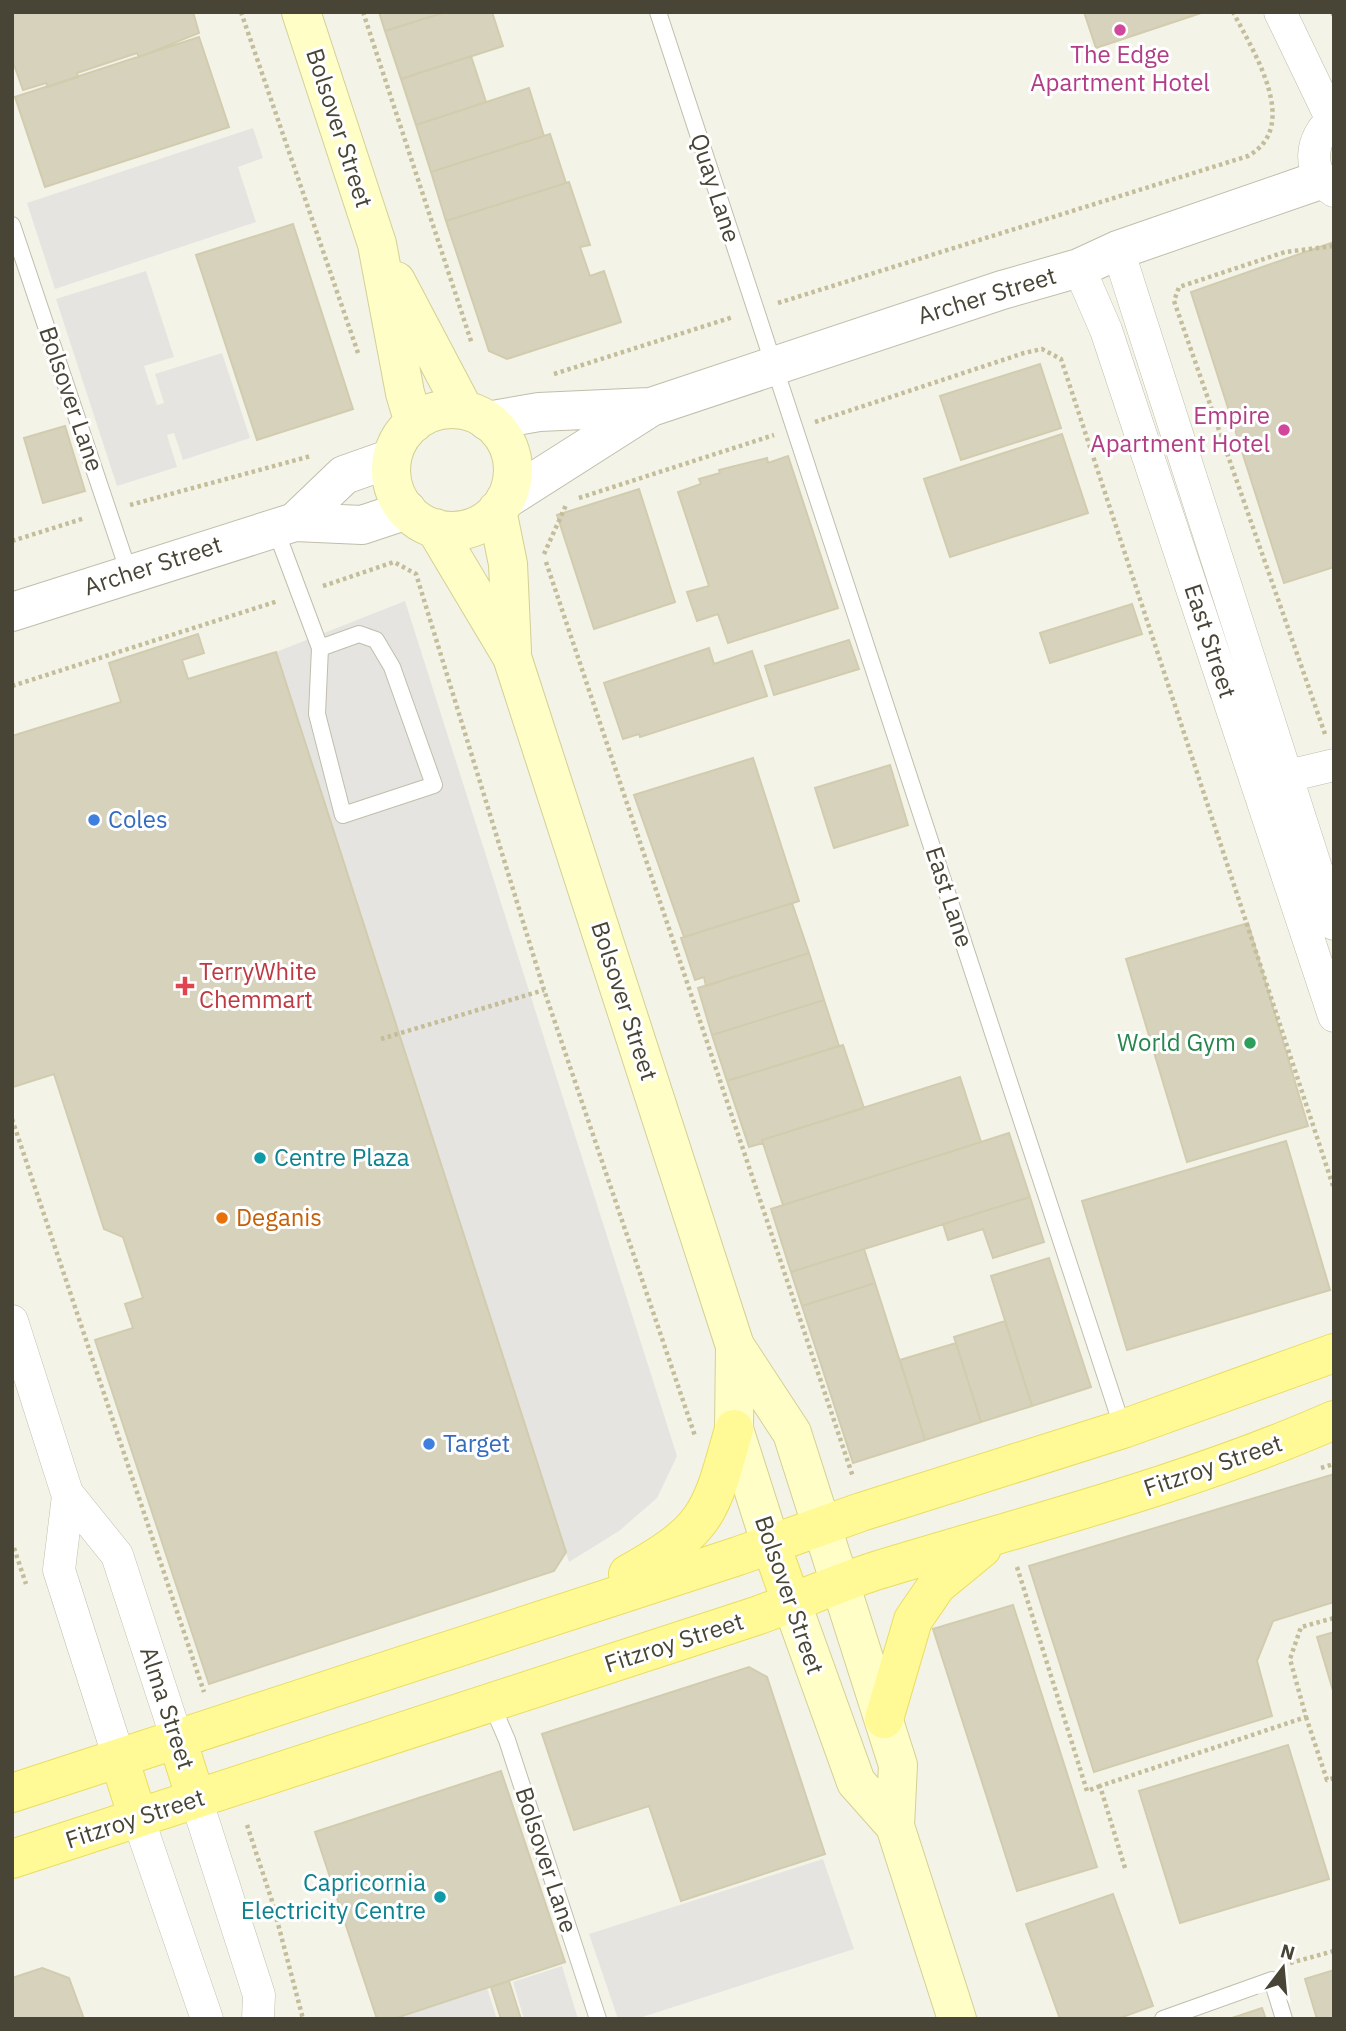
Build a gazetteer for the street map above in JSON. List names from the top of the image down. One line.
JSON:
{"streets":{"main road":["Bolsover Street","Fitzroy Street","Alma Street"],"street":["Archer Street","East Street"],"lane":["Quay Lane","Bolsover Lane","East Lane"]},"crossings":[["Bolsover Street","Archer Street"],["Bolsover Street","Fitzroy Street"],["Quay Lane","Archer Street"],["Quay Lane","East Lane"],["Archer Street","Bolsover Lane"],["Archer Street","East Street"],["Archer Street","East Lane"],["Bolsover Lane","Fitzroy Street"],["Fitzroy Street","Alma Street"]],"places":{"other":["The Edge Apartment Hotel","Empire Apartment Hotel","Coles","World Gym","Centre Plaza","Deganis","Target","Capricornia Electricity Centre"],"health":["TerryWhite Chemmart"]},"north":"top"}
